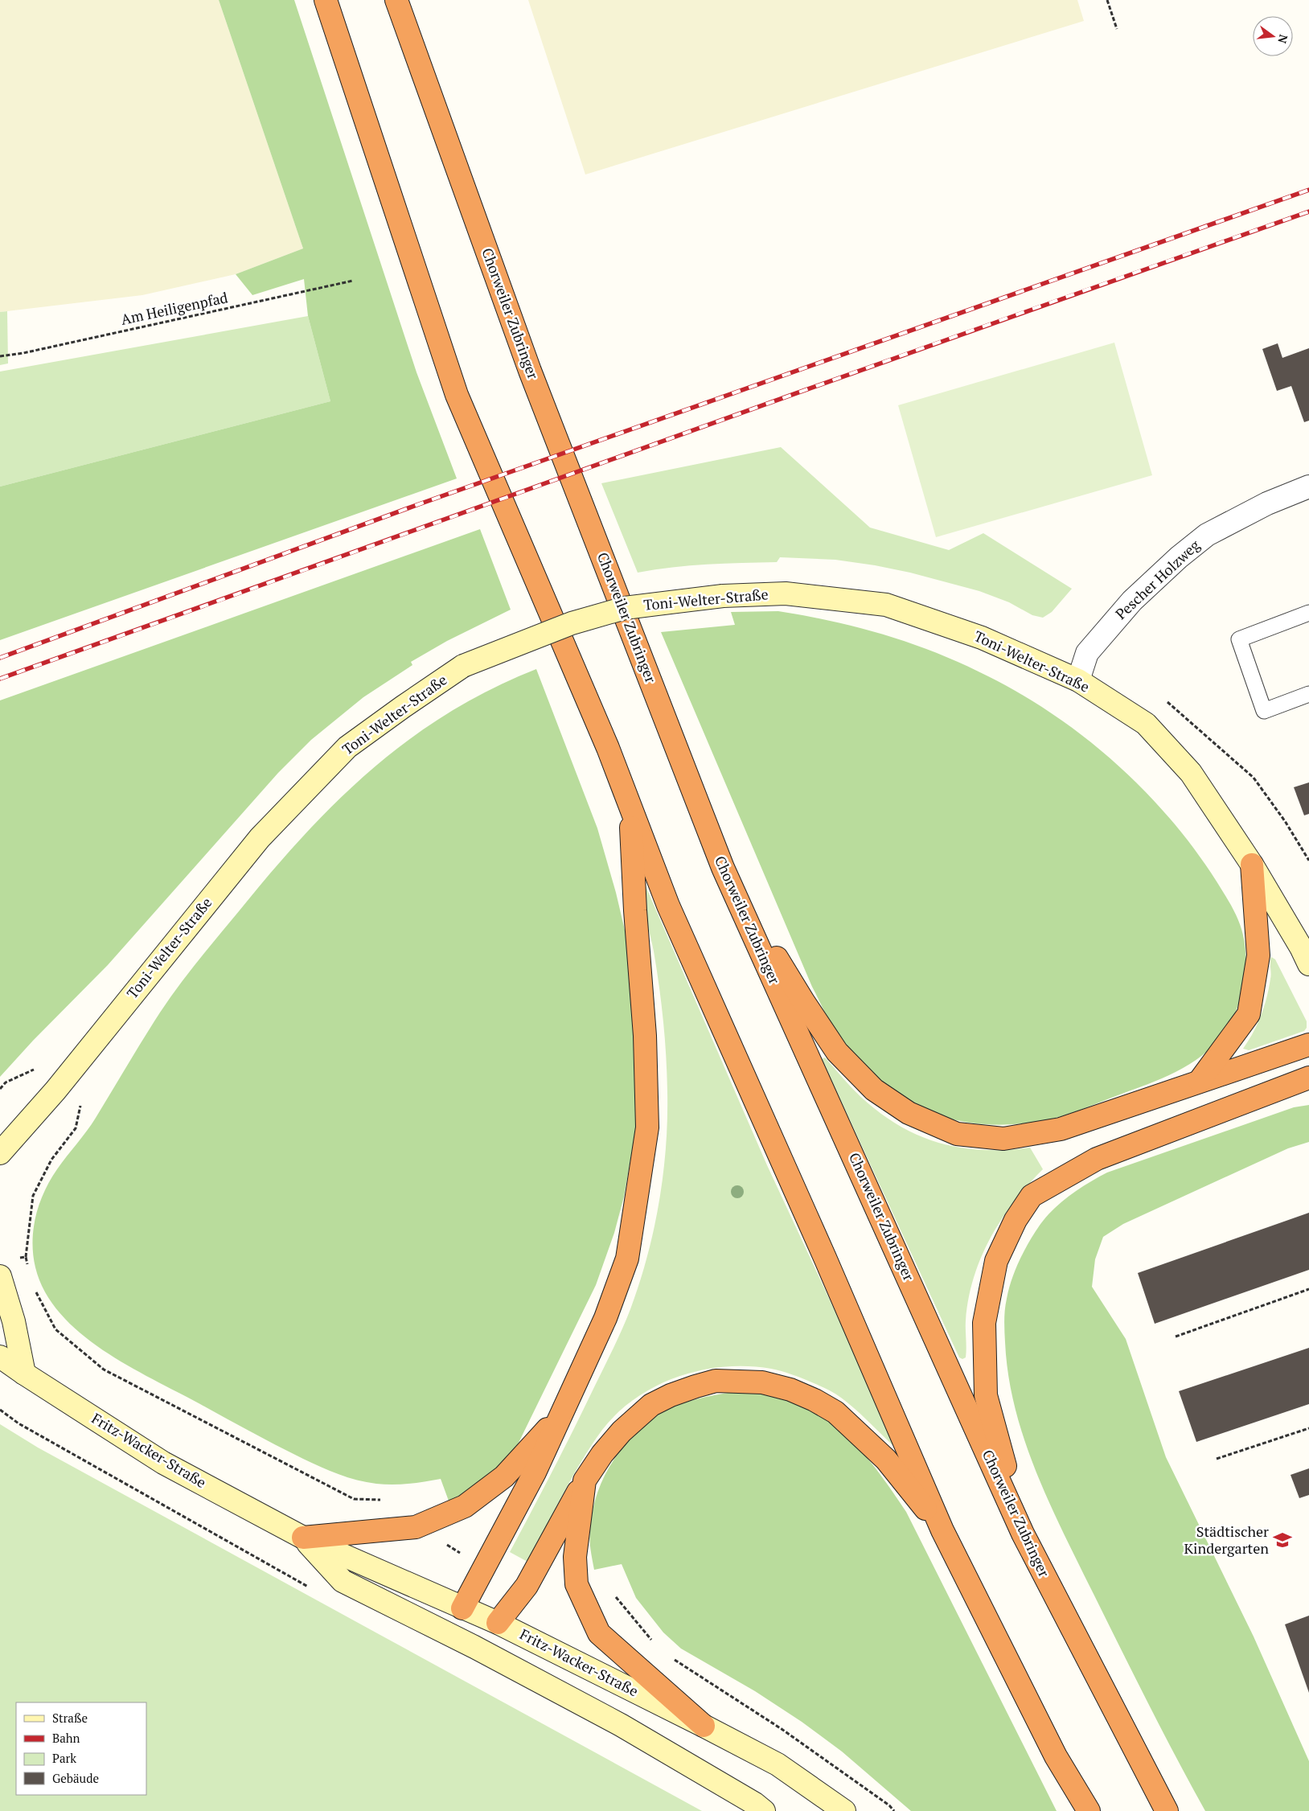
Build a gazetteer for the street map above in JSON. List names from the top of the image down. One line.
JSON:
{"streets":{"highway":["Chorweiler Zubringer"],"street":["Pescher Holzweg","Toni-Welter-Straße","Fritz-Wacker-Straße"],"path":["Am Heiligenpfad"]},"crossings":[["Pescher Holzweg","Toni-Welter-Straße"]],"places":{"school or university":["Städtischer Kindergarten"]},"legend":["Straße","Bahn","Park","Gebäude"],"north":"right"}
